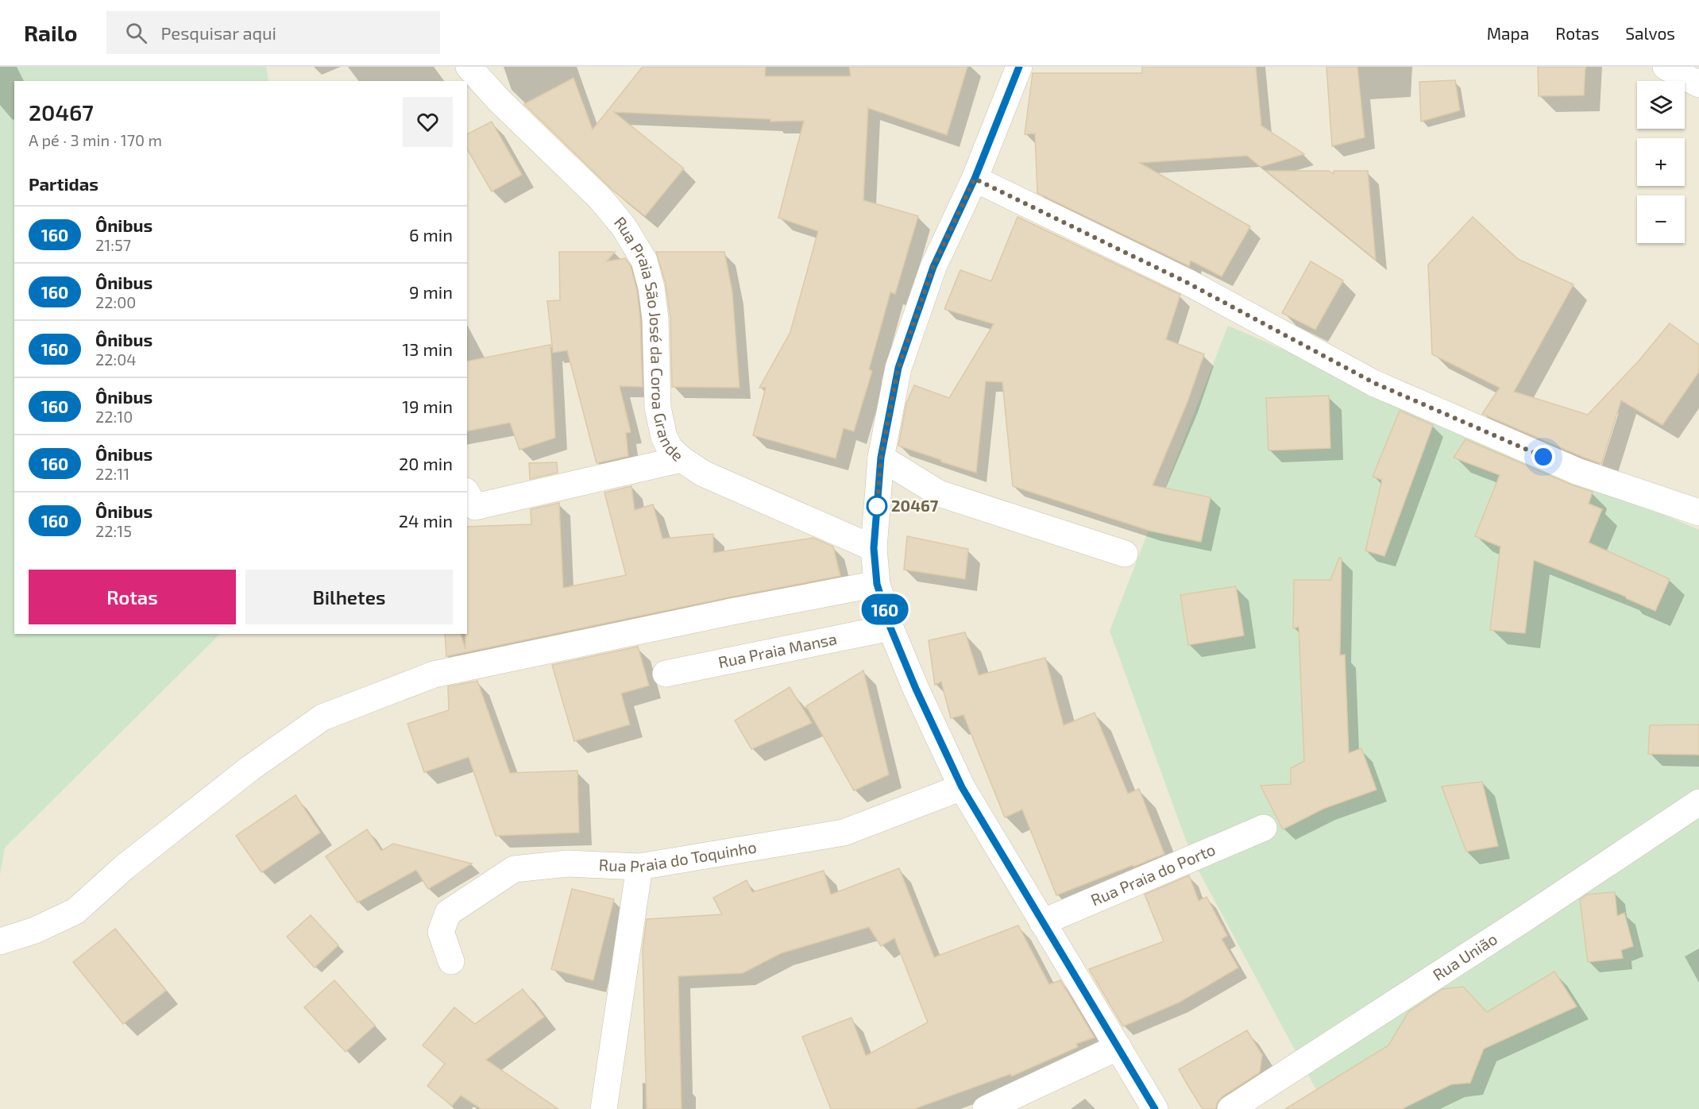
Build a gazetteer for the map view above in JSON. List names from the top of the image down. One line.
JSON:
{"streets":{"street":["Rua Praia São José da Coroa Grande","Rua Praia Mansa","Rua Praia do Toquinho","Rua Praia do Porto","Rua União"]},"places":["20467"],"lines":["bus line 160"],"page":{"header":"Railo","search":"Pesquisar aqui","nav":["Mapa","Rotas","Salvos"],"on_map":"160","map_buttons":["+","−"],"heading":[["20467","A pé · 3 min · 170 m"],"Partidas"],"list":[{"mark":"160","name":"Ônibus","note":"21:57","value":"6 min"},{"mark":"160","name":"Ônibus","note":"22:00","value":"9 min"},{"mark":"160","name":"Ônibus","note":"22:04","value":"13 min"},{"mark":"160","name":"Ônibus","note":"22:10","value":"19 min"},{"mark":"160","name":"Ônibus","note":"22:11","value":"20 min"},{"mark":"160","name":"Ônibus","note":"22:15","value":"24 min"}],"buttons":["Rotas","Bilhetes"]}}
